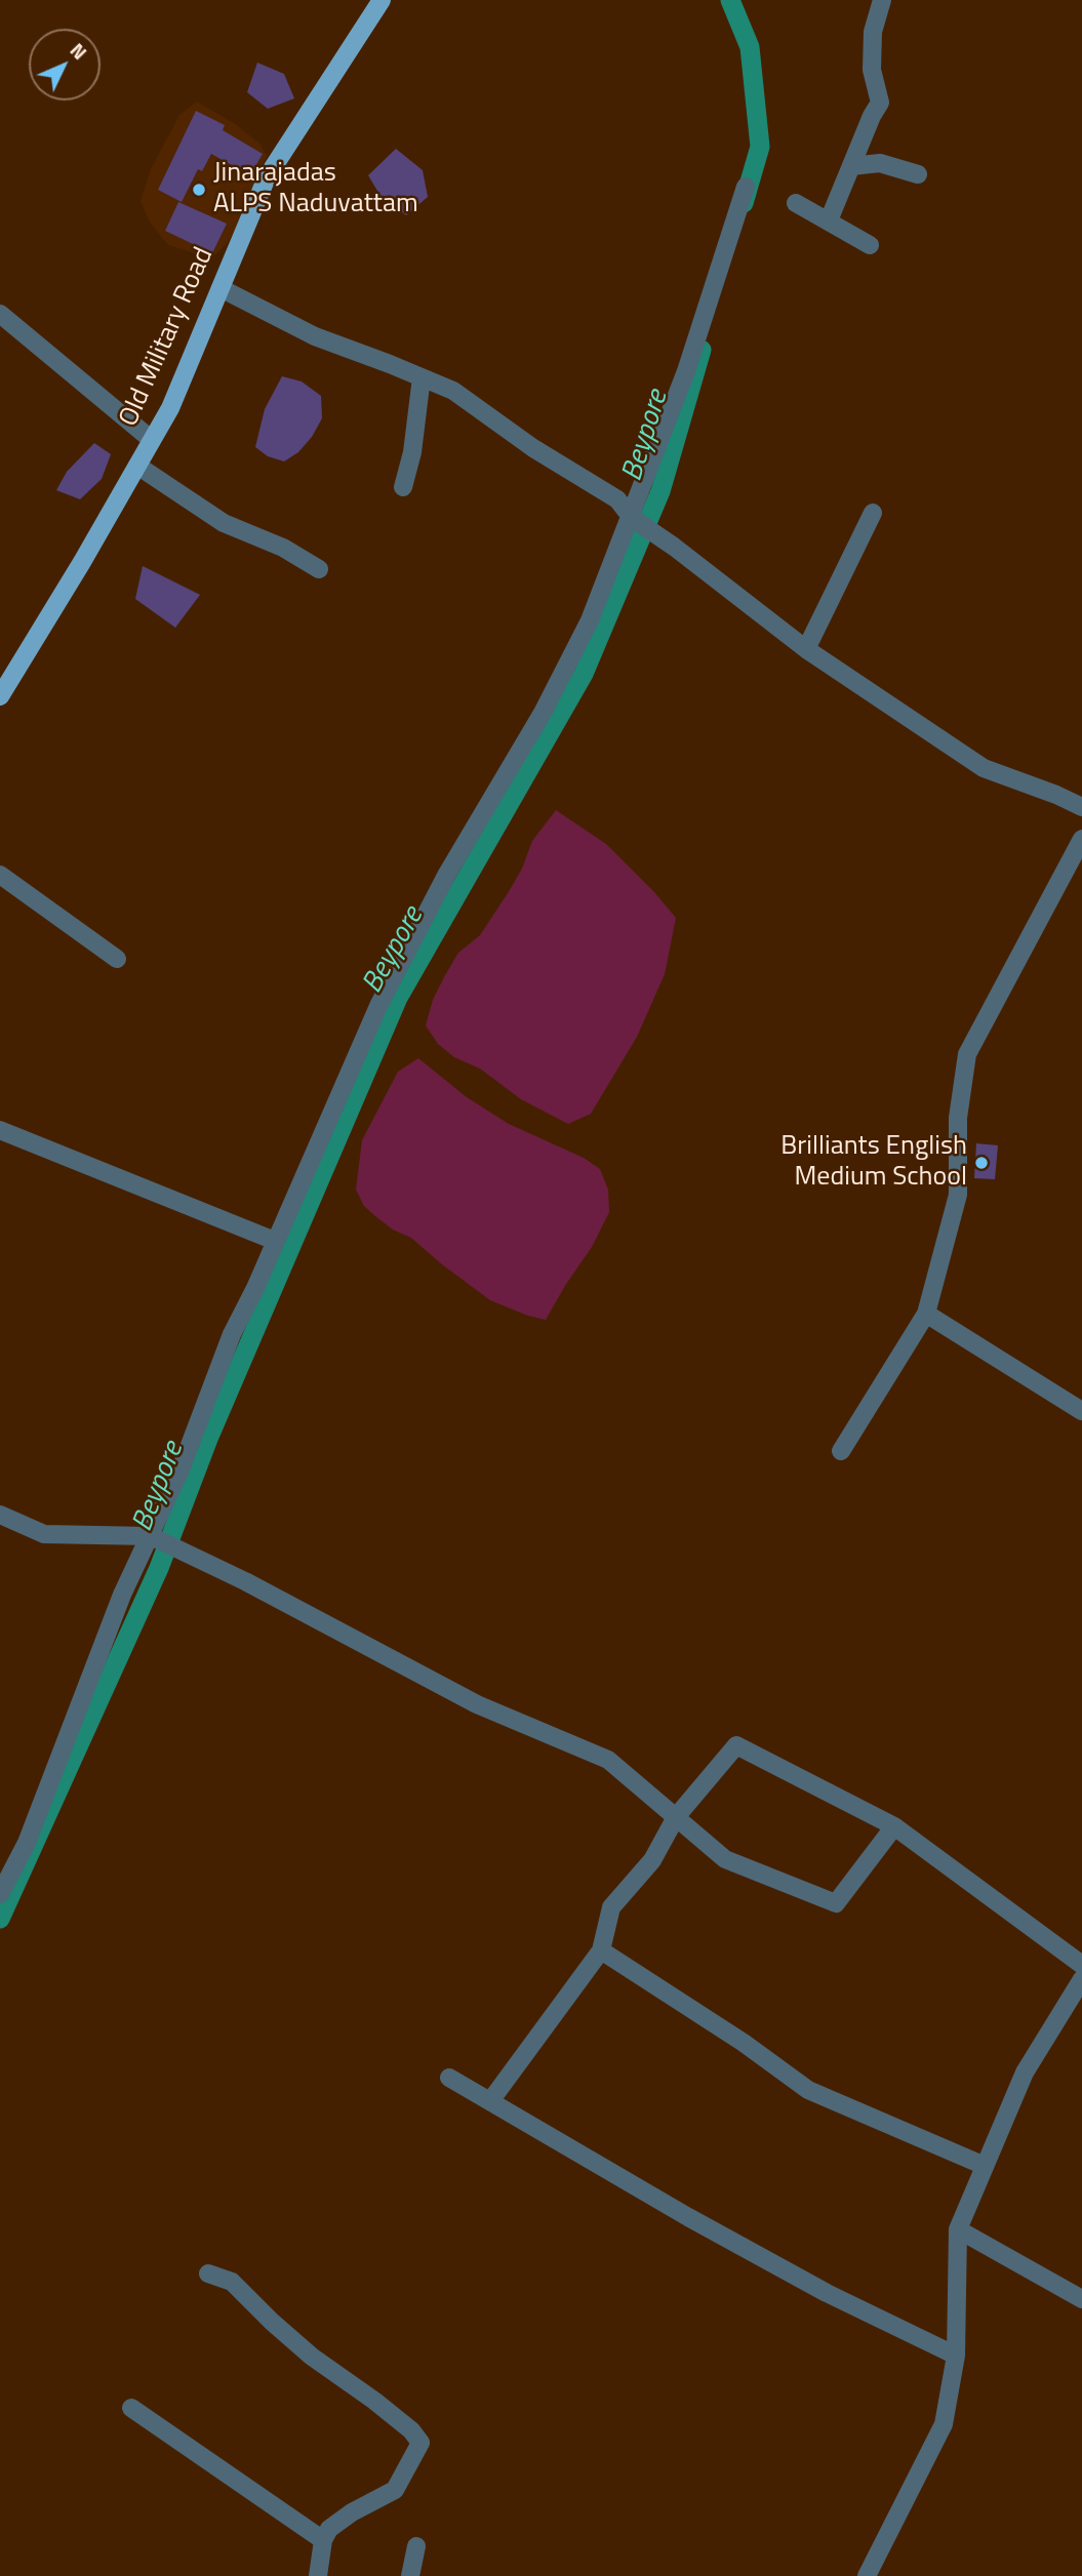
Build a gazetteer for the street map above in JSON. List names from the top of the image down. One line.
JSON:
{"streets":{"main road":["Old Military Road"]},"water":["Beypore"],"places":["Jinarajadas ALPS Naduvattam","Brilliants English Medium School"],"north":"top right"}
